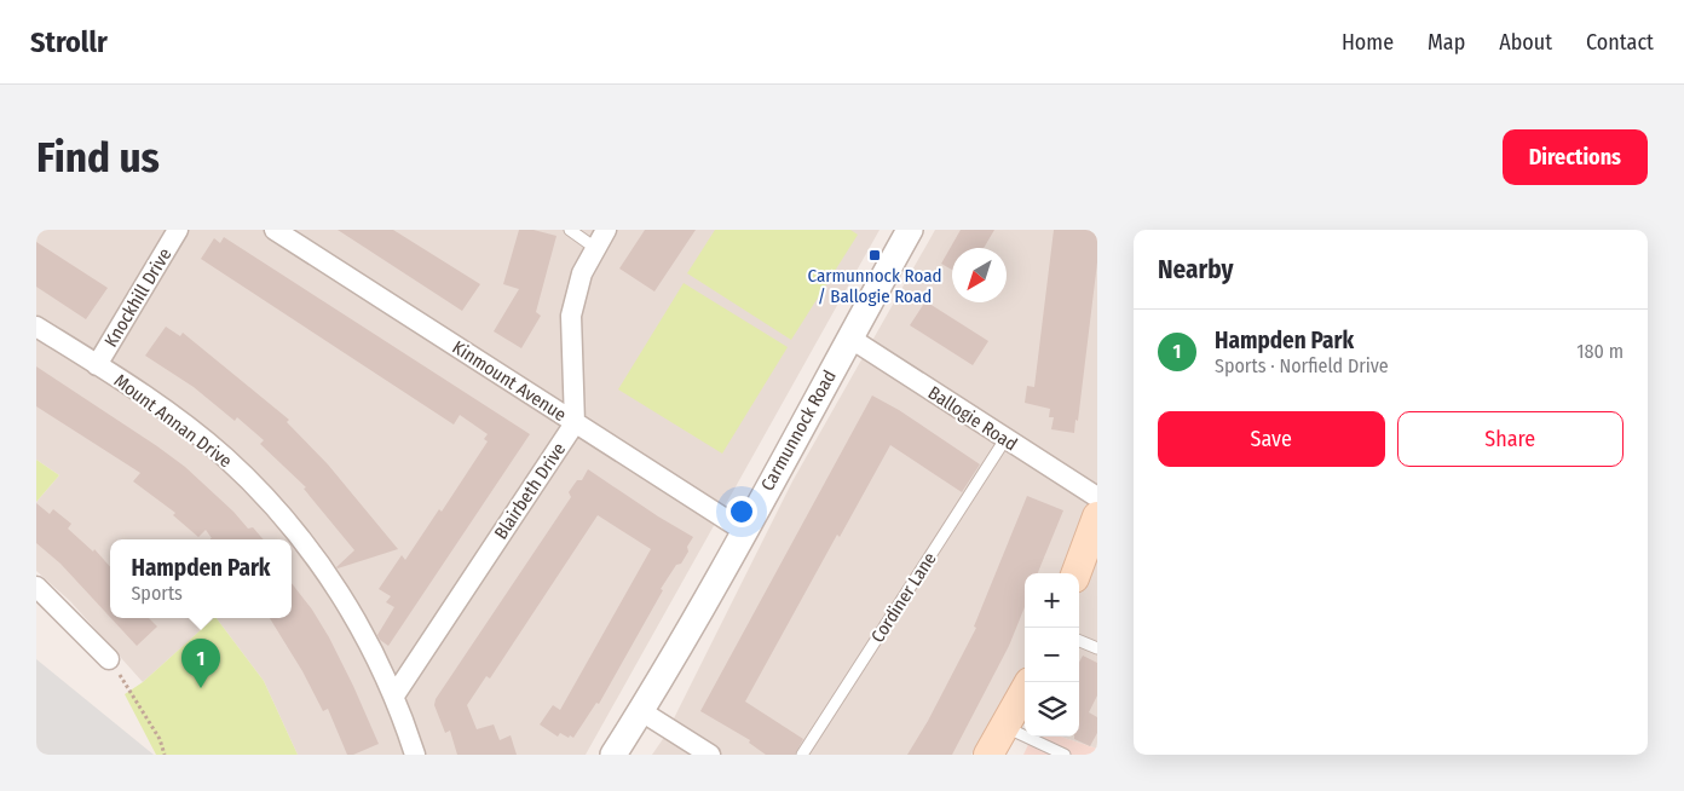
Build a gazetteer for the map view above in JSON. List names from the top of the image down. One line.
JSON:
{"streets":{"street":["Knockhill Drive","Kinmount Avenue","Ballogie Road","Mount Annan Drive","Carmunnock Road","Blairbeth Drive"],"lane":["Cordiner Lane"]},"crossings":[["Knockhill Drive","Mount Annan Drive"],["Kinmount Avenue","Carmunnock Road"],["Kinmount Avenue","Blairbeth Drive"],["Ballogie Road","Carmunnock Road"],["Ballogie Road","Cordiner Lane"],["Mount Annan Drive","Blairbeth Drive"]],"places":{"transit":["Carmunnock Road / Ballogie Road"]},"north":"bottom left","page":{"header":"Strollr","nav":["Home","Map","About","Contact"],"buttons":["Directions",["Save","Share"]],"title":"Find us","heading":"Nearby","list":[{"mark":"1","name":"Hampden Park","note":"Sports · Norfield Drive","value":"180 m"}],"popup":["Hampden Park","Sports"],"map_buttons":["+","−"],"pins":"1"}}
